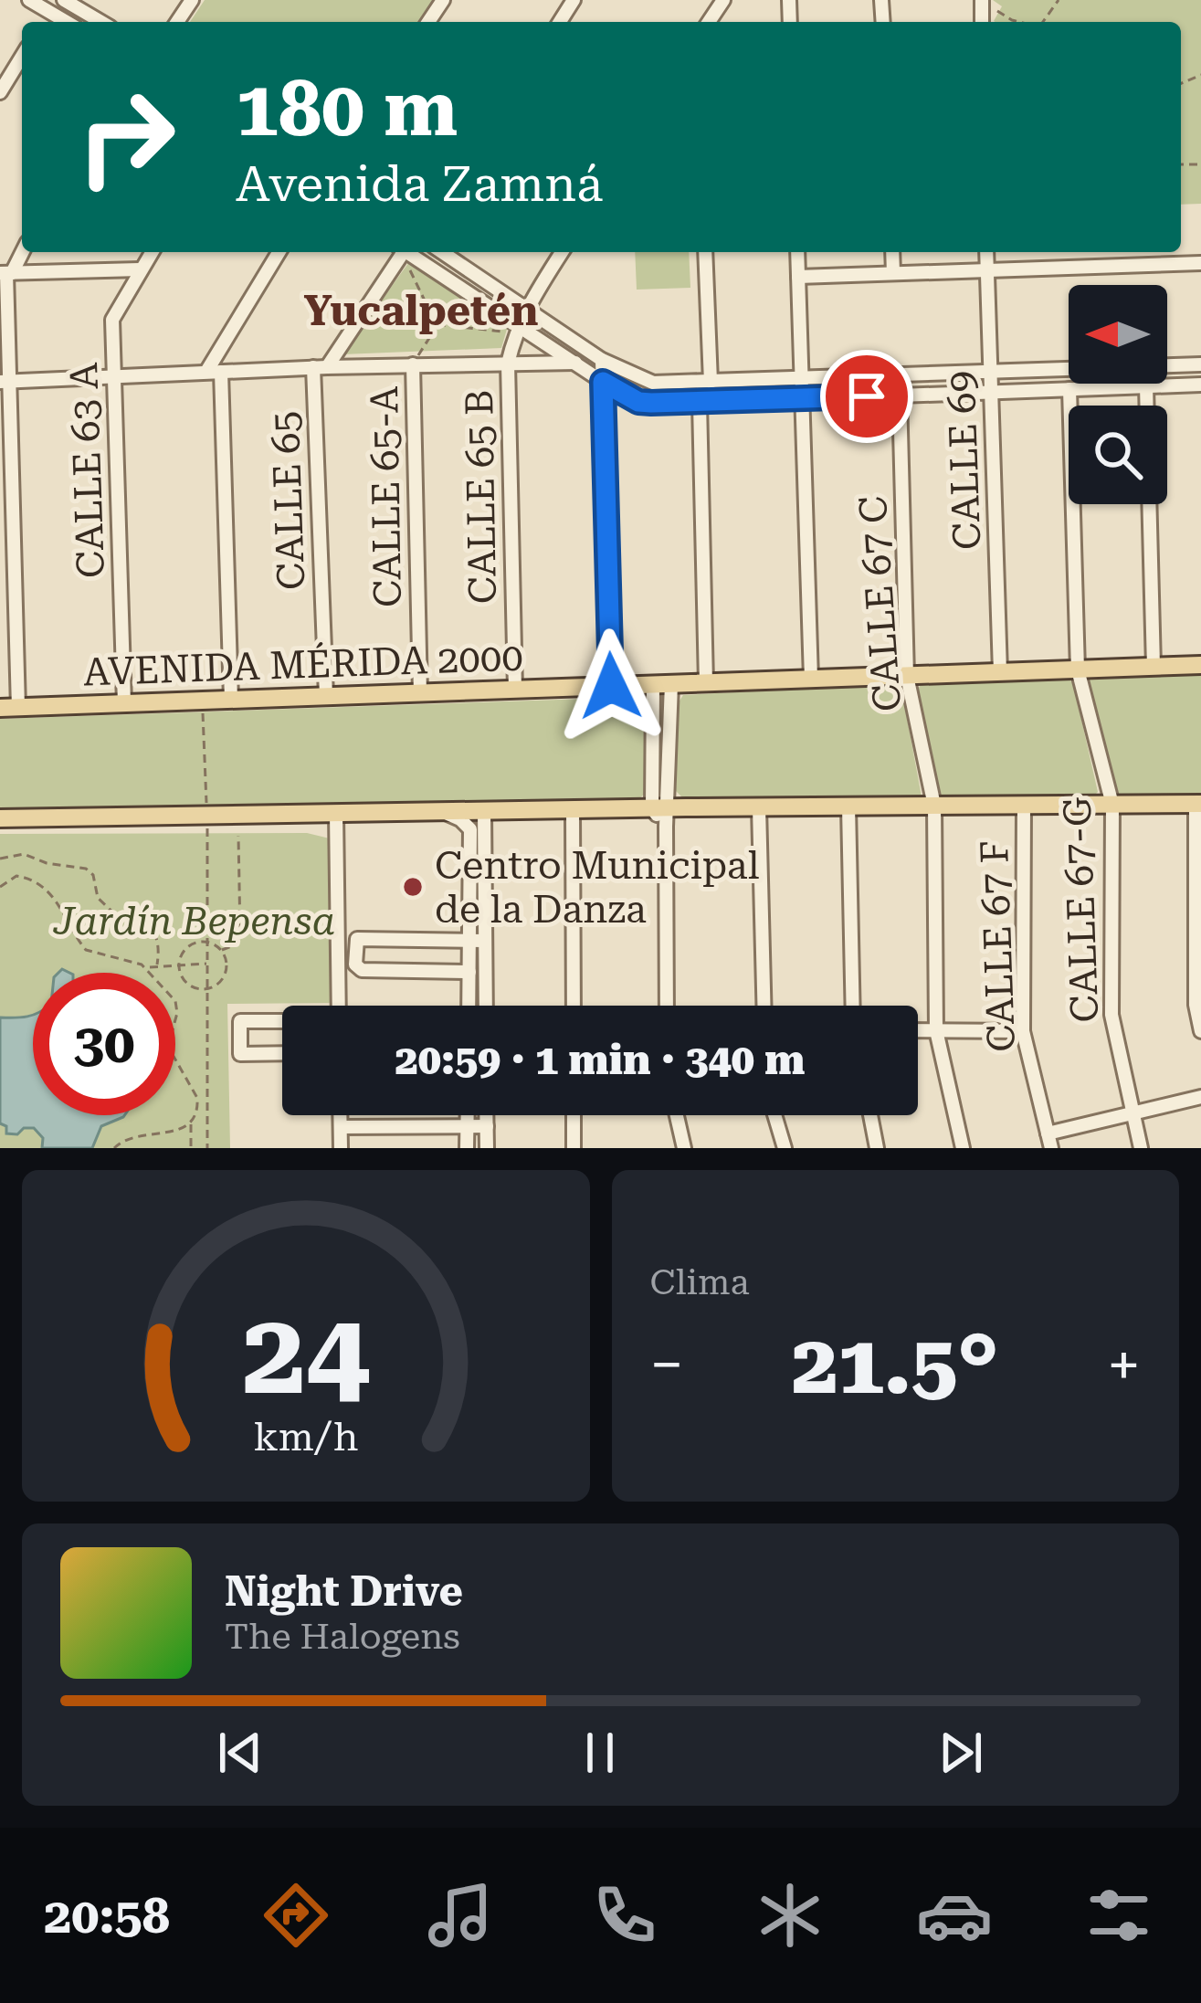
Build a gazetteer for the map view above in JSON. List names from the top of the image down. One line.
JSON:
{"streets":{"main road":["AVENIDA MÉRIDA 2000"],"street":["CALLE 69","CALLE 63 A","CALLE 65-A","CALLE 65 B","CALLE 65","CALLE 67 C","CALLE 67-G","CALLE 67 F"]},"crossings":[["CALLE 69","AVENIDA MÉRIDA 2000"],["CALLE 63 A","AVENIDA MÉRIDA 2000"],["CALLE 65-A","AVENIDA MÉRIDA 2000"],["CALLE 65 B","AVENIDA MÉRIDA 2000"],["CALLE 65","AVENIDA MÉRIDA 2000"],["CALLE 67 C","AVENIDA MÉRIDA 2000"],["AVENIDA MÉRIDA 2000","CALLE 67-G"]],"districts":["Yucalpetén"],"parks":["Jardín Bepensa"],"places":["Centro Municipal de la Danza"],"north":"left","page":{"turn":["180 m","Avenida Zamná"],"limit":"30","trip":"20:59 · 1 min · 340 m","tile":"Clima","heat":["−","21.5°","+"],"song":["Night Drive","The Halogens"],"tabs":"20:58","gauge":["24","km/h"]}}
